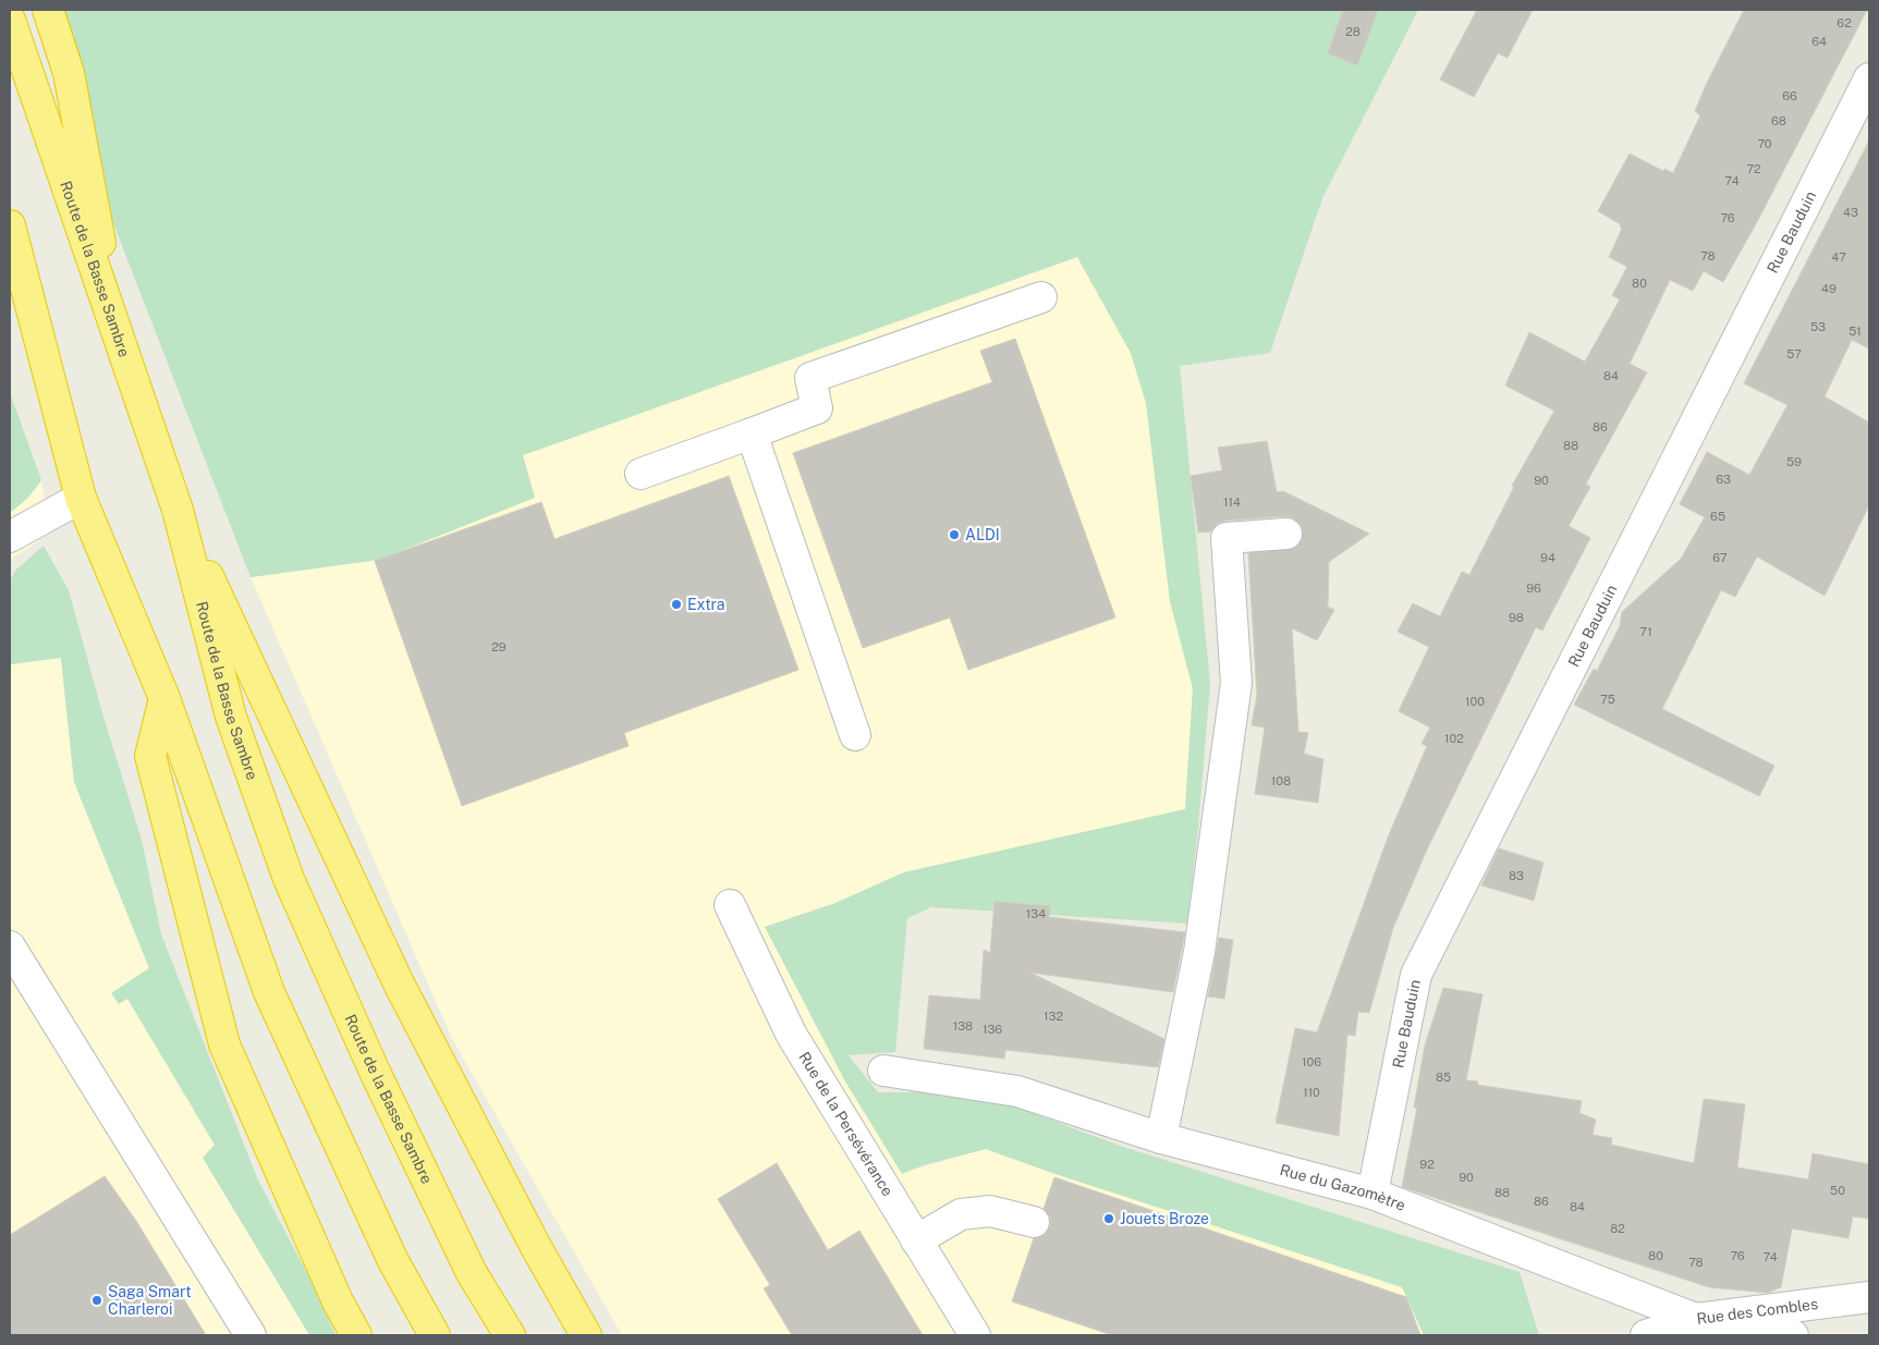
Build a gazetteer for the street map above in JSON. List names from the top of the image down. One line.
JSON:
{"streets":{"highway":["Route de la Basse Sambre"],"street":["Rue Bauduin","Rue de la Persévérance","Rue du Gazomètre","Rue des Combles"]},"crossings":[["Rue Bauduin","Rue du Gazomètre"],["Rue du Gazomètre","Rue des Combles"]],"places":["ALDI","Extra","Jouets Broze","Saga Smart Charleroi"],"house_numbers":["62","28","64","66","68","70","72","74","43","76","78","47","80","49","53","51","57","84","86","88","59","63","90","114","65","94","67","96","98","71","29","75","100","102","108","83","134","132","138","136","106","85","110","92","90","50","88","86","84","82","80","76","74","78"]}
